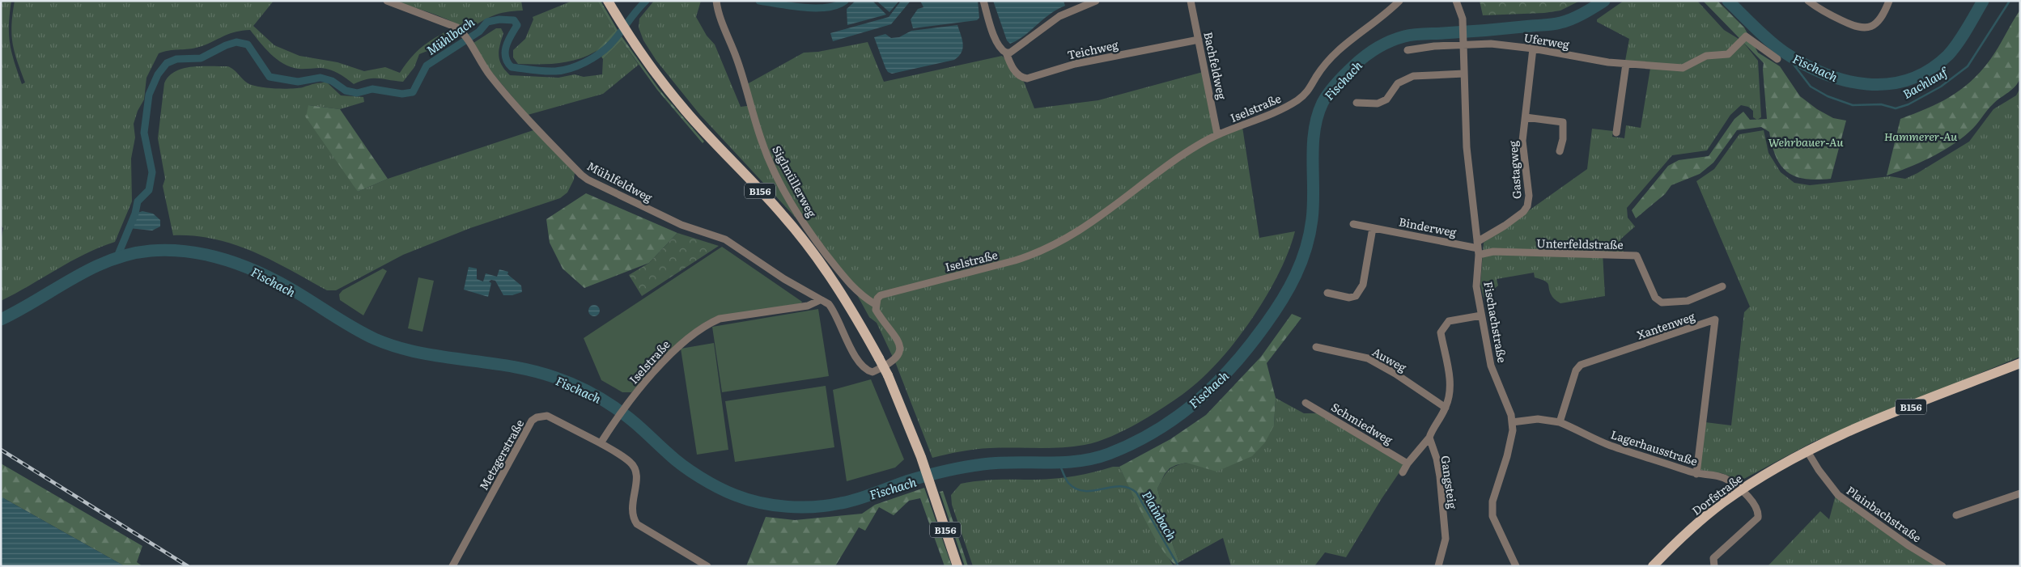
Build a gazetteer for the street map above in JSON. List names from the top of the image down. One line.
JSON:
{"streets":{"main road":["B156","Dorfstraße"],"street":["Uferweg","Teichweg","Bachfeldweg","Iselstraße","Gastagweg","Mühlfeldweg","Siglmüllerweg","Binderweg","Unterfeldstraße","Fischachstraße","Xantenweg","Auweg","Schmiedweg","Lagerhausstraße","Metzgerstraße","Gangsteig","Plainbachstraße"]},"crossings":[["Uferweg","Gastagweg"],["Uferweg","Fischachstraße"],["Teichweg","Bachfeldweg"],["Bachfeldweg","Iselstraße"],["Iselstraße","Mühlfeldweg"],["Iselstraße","Siglmüllerweg"],["Iselstraße","Metzgerstraße"],["Gastagweg","Binderweg"],["Gastagweg","Unterfeldstraße"],["Gastagweg","Fischachstraße"],["B156","Dorfstraße"],["B156","Plainbachstraße"],["Binderweg","Unterfeldstraße"],["Binderweg","Fischachstraße"],["Unterfeldstraße","Fischachstraße"],["Xantenweg","Lagerhausstraße"],["Lagerhausstraße","Dorfstraße"],["Dorfstraße","Plainbachstraße"]],"water":["Mühlbach","Fischach","Bachlauf","Plainbach"],"parks":["Hammerer-Au","Wehrbauer-Au"]}
